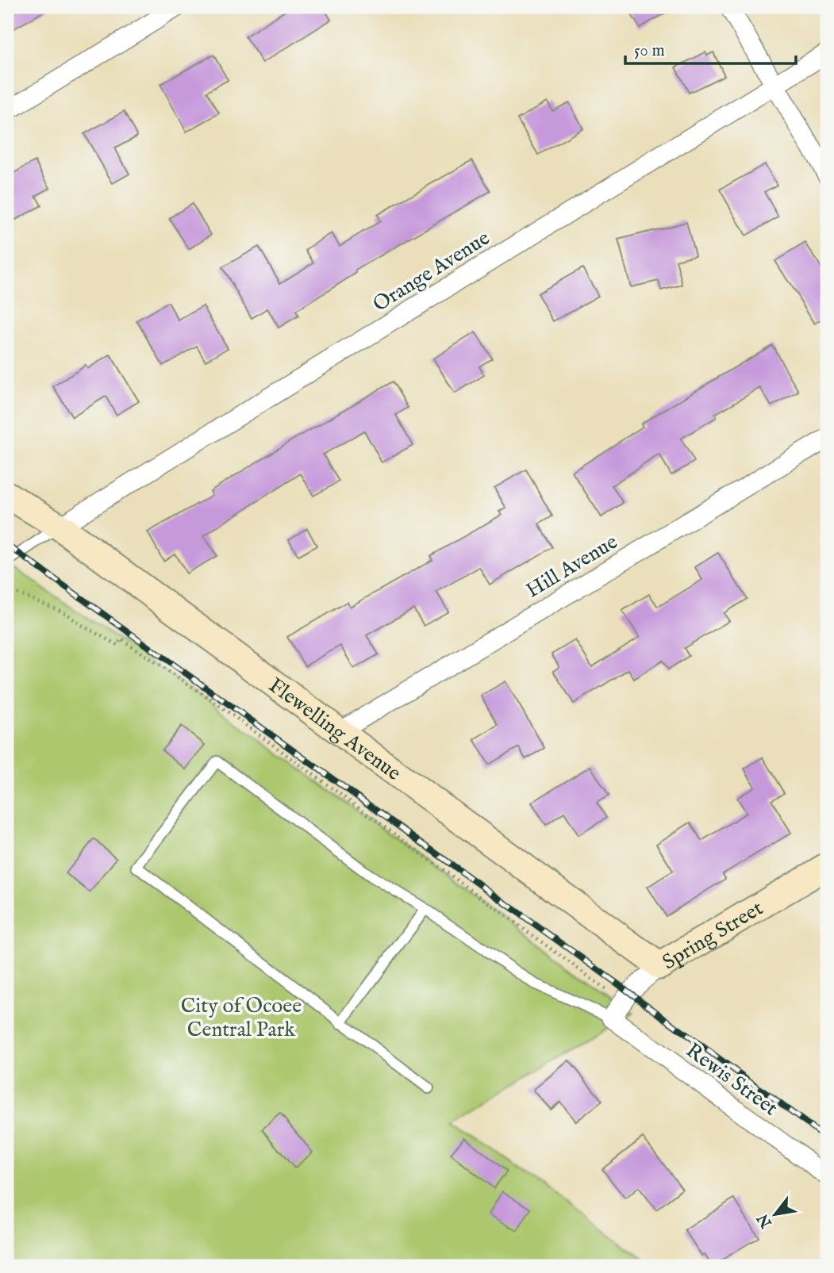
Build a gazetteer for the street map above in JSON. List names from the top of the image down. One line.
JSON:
{"streets":{"street":["Orange Avenue","Hill Avenue","Flewelling Avenue","Spring Street","Rewis Street"]},"crossings":[["Orange Avenue","Flewelling Avenue"],["Hill Avenue","Flewelling Avenue"],["Flewelling Avenue","Spring Street"],["Spring Street","Rewis Street"]],"parks":["City of Ocoee Central Park"],"scale_bar":"50 m","north":"bottom left"}
